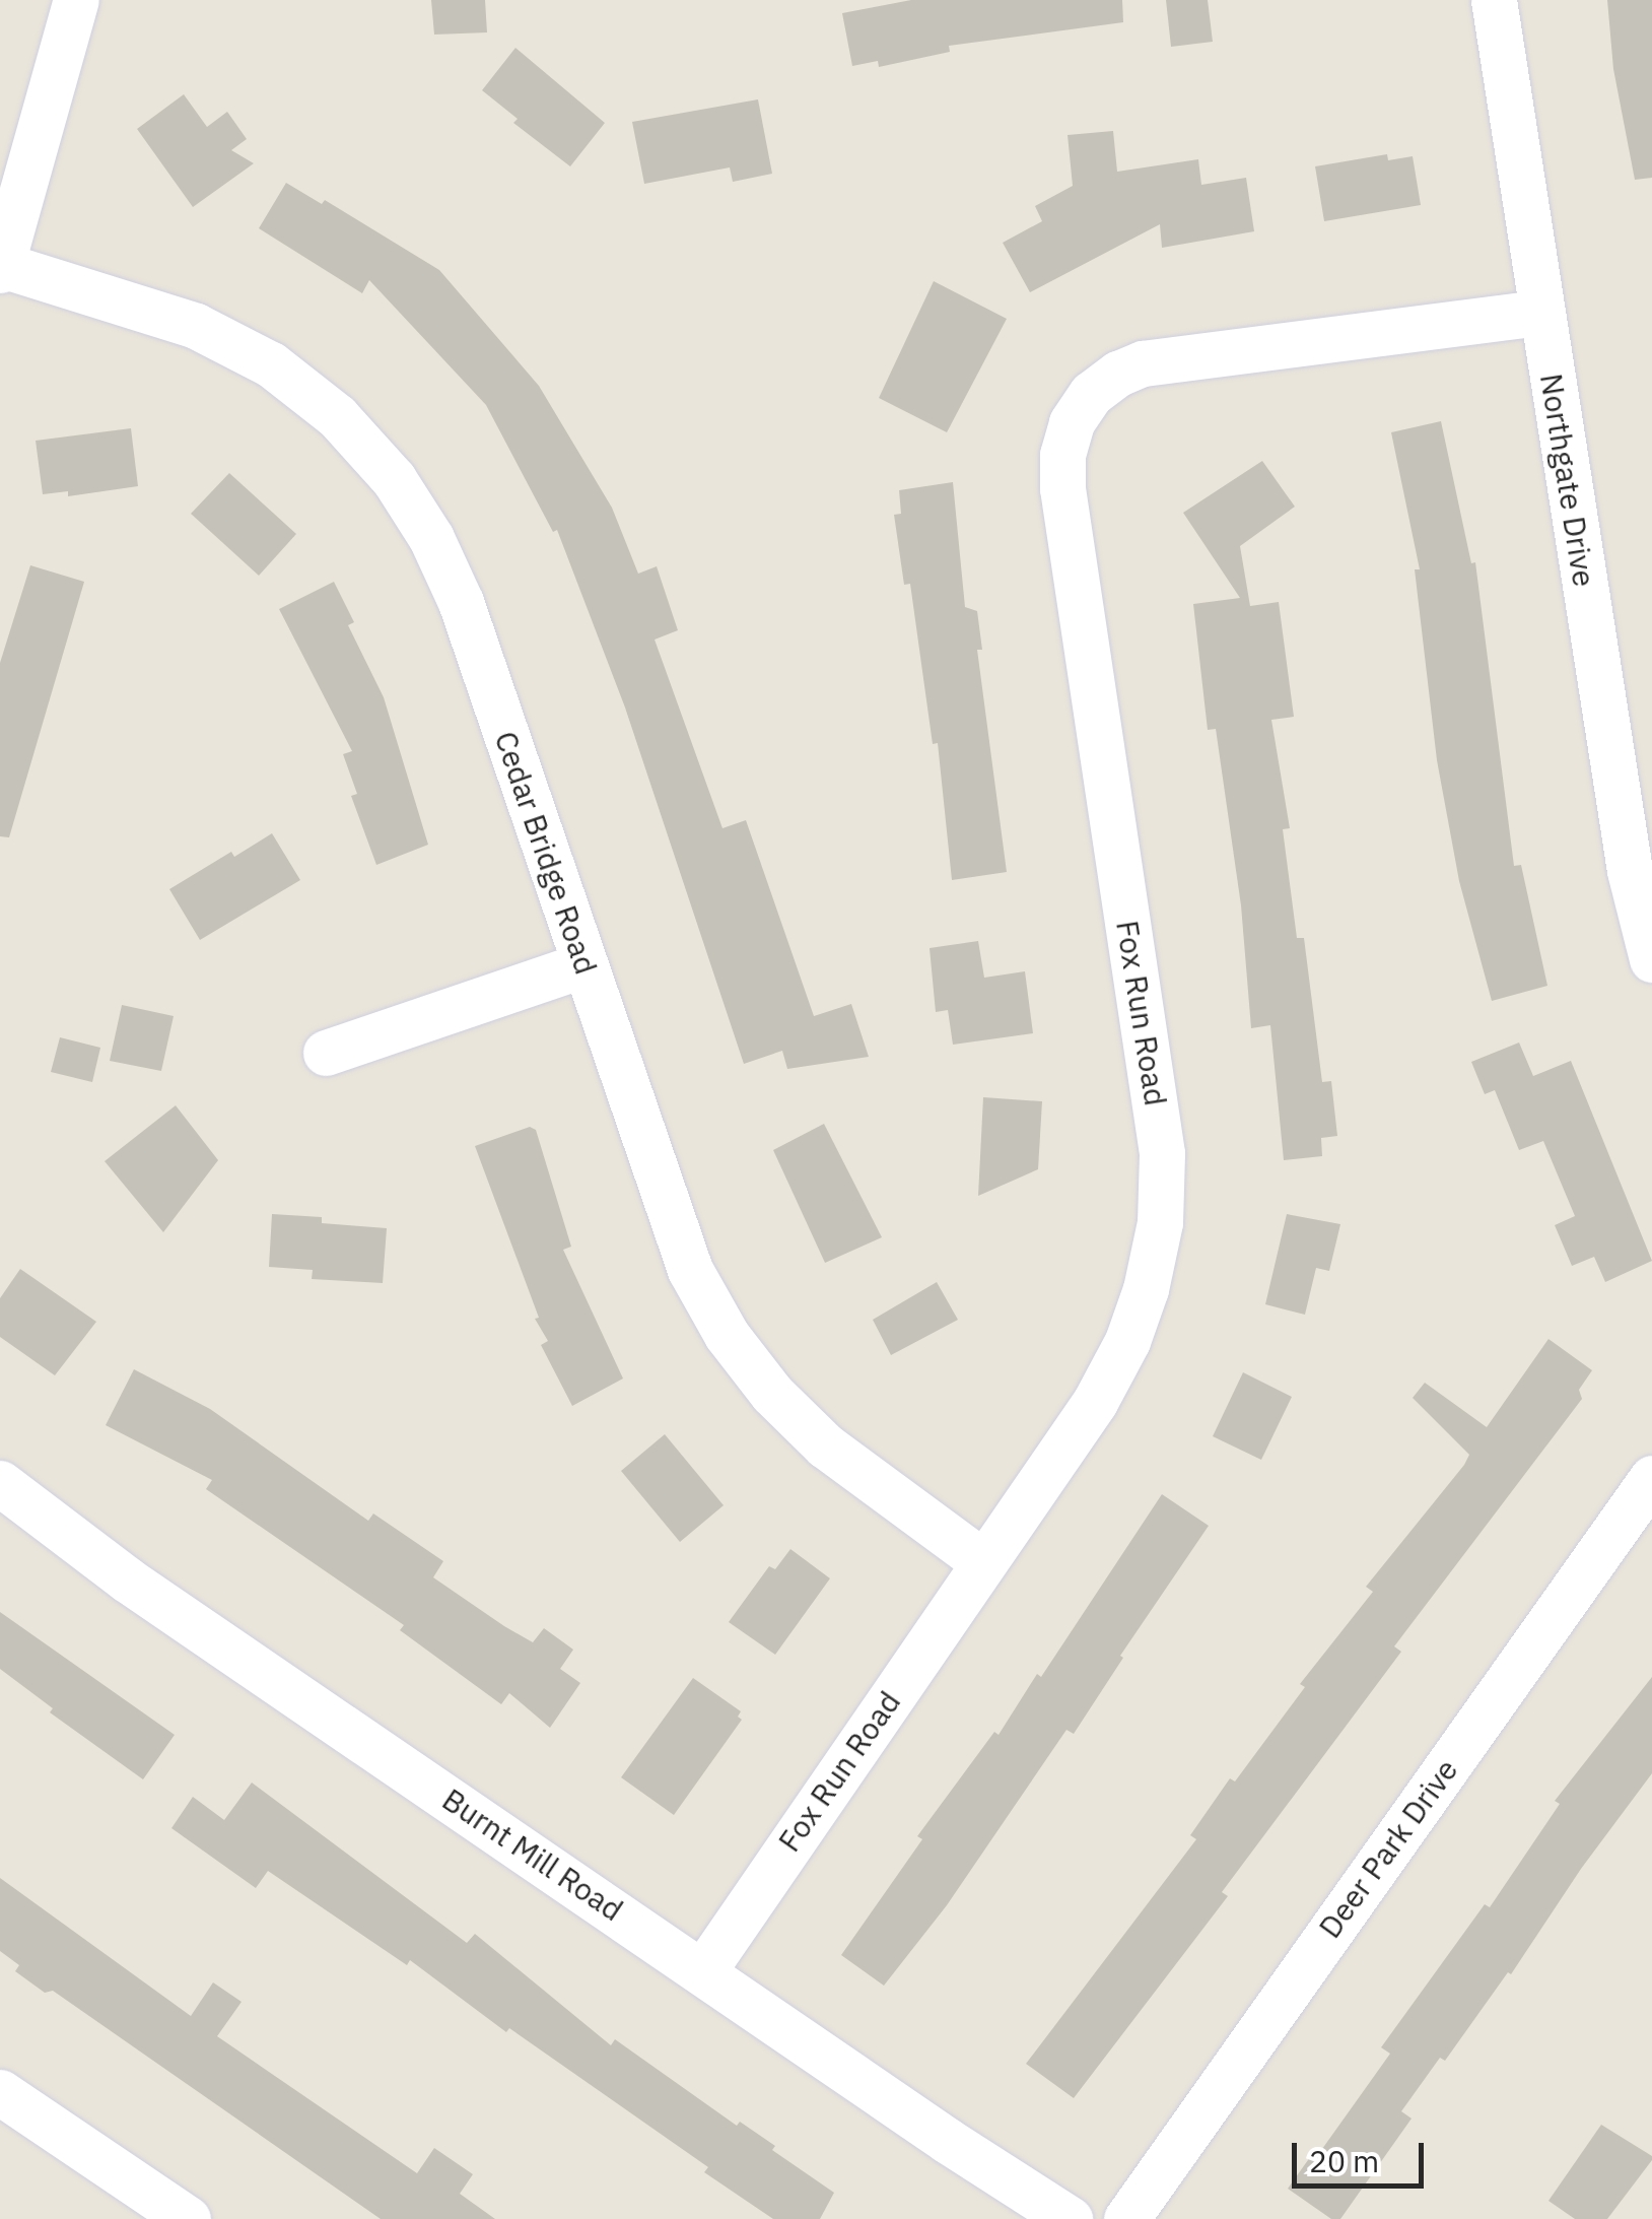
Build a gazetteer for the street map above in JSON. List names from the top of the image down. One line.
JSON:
{"streets":{"street":["Northgate Drive","Cedar Bridge Road","Fox Run Road","Deer Park Drive","Burnt Mill Road"]},"crossings":[["Northgate Drive","Fox Run Road"],["Cedar Bridge Road","Fox Run Road"],["Fox Run Road","Burnt Mill Road"]],"scale_bar":"20 m"}
